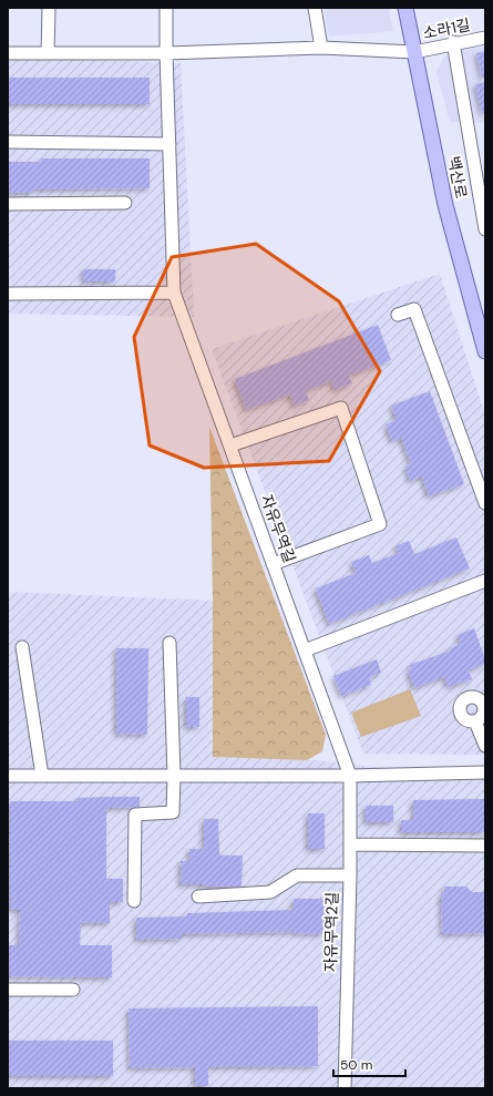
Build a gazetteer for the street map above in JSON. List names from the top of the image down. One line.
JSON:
{"streets":{"main road":["백산로"],"street":["소라1길","자유무역길","자유무역2길"]},"crossings":[["소라1길","백산로"],["소라1길","자유무역길"],["자유무역길","자유무역2길"]],"scale_bar":"50 m"}
